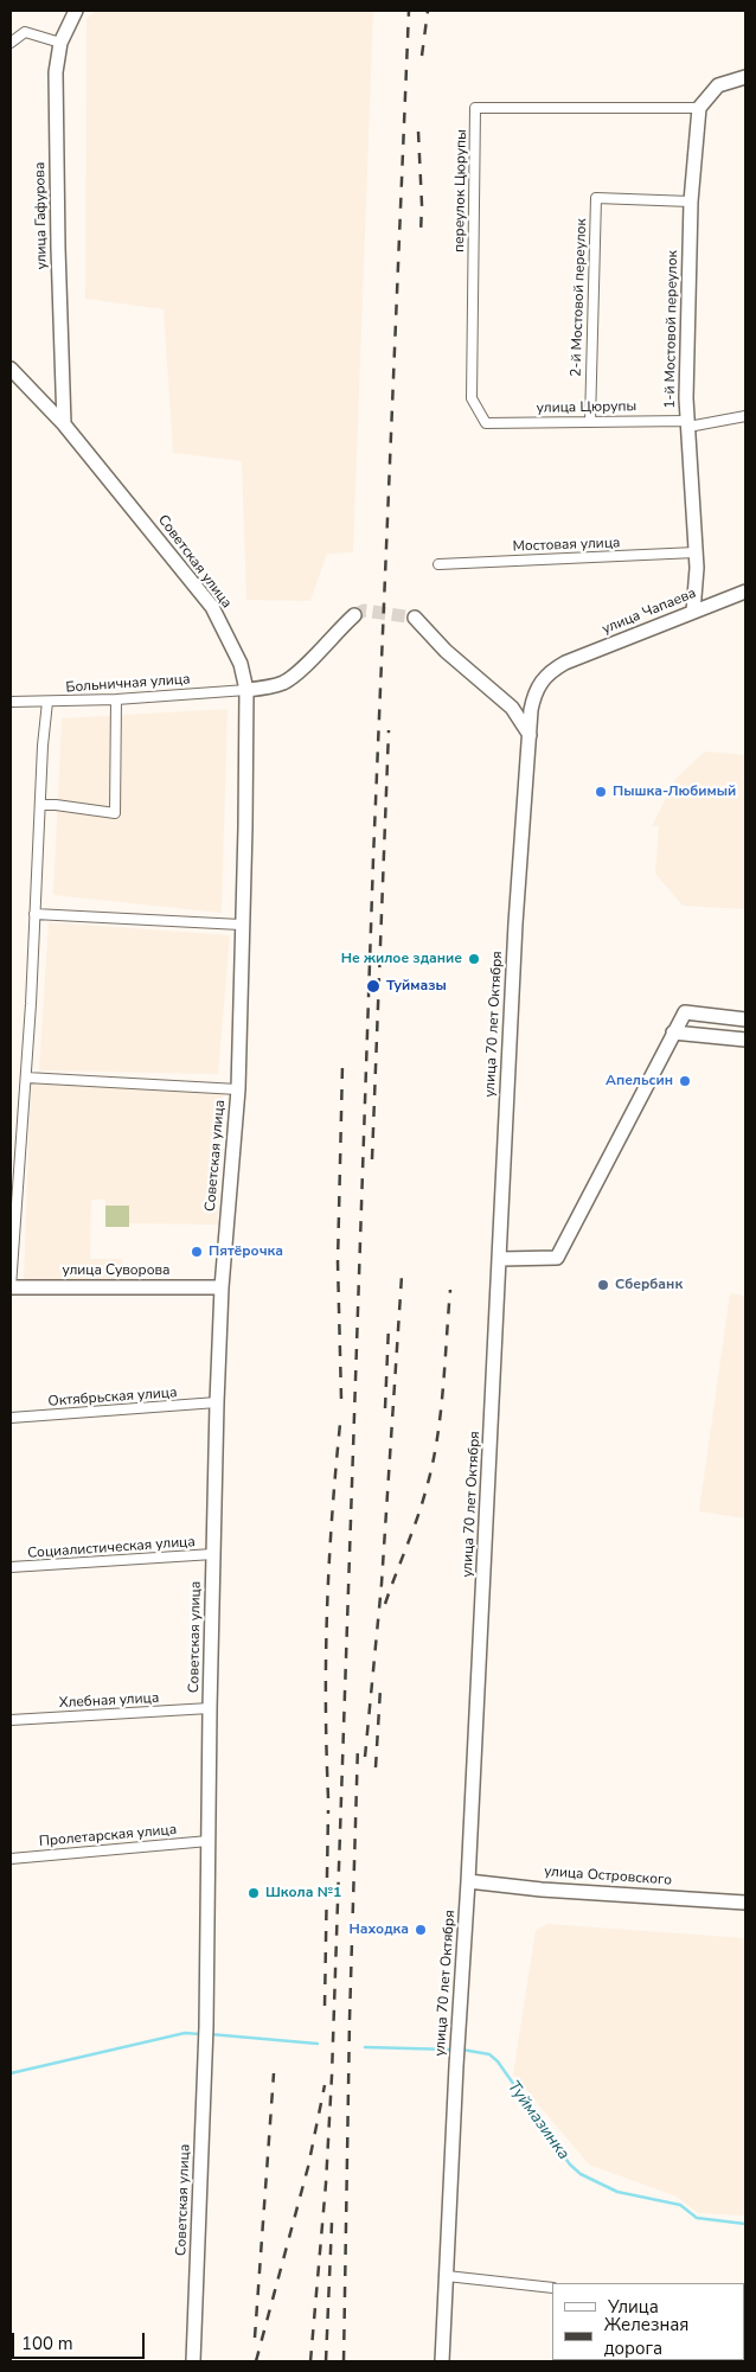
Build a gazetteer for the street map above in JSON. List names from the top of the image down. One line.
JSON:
{"streets":{"street":["переулок Цюрупы","улица Гафурова","2-й Мостовой переулок","1-й Мостовой переулок","улица Цюрупы","Мостовая улица","Советская улица","улица Чапаева","Больничная улица","улица 70 лет Октября","улица Суворова","Октябрьская улица","Социалистическая улица","Хлебная улица","Пролетарская улица","улица Островского"]},"crossings":[["переулок Цюрупы","1-й Мостовой переулок"],["переулок Цюрупы","улица Цюрупы"],["улица Гафурова","Советская улица"],["2-й Мостовой переулок","1-й Мостовой переулок"],["2-й Мостовой переулок","улица Цюрупы"],["1-й Мостовой переулок","улица Цюрупы"],["1-й Мостовой переулок","Мостовая улица"],["1-й Мостовой переулок","улица Чапаева"],["Советская улица","Больничная улица"],["Советская улица","улица Суворова"],["Советская улица","Октябрьская улица"],["Советская улица","Социалистическая улица"],["Советская улица","Хлебная улица"],["Советская улица","Пролетарская улица"],["улица Чапаева","улица 70 лет Октября"],["улица 70 лет Октября","улица Островского"]],"water":["Туймазинка"],"places":["Пышка-Любимый","Не жилое здание","Туймазы","Апельсин","Пятёрочка","Сбербанк","Школа №1","Находка"],"legend":["Улица","Железная дорога"],"scale_bar":"100 m"}
